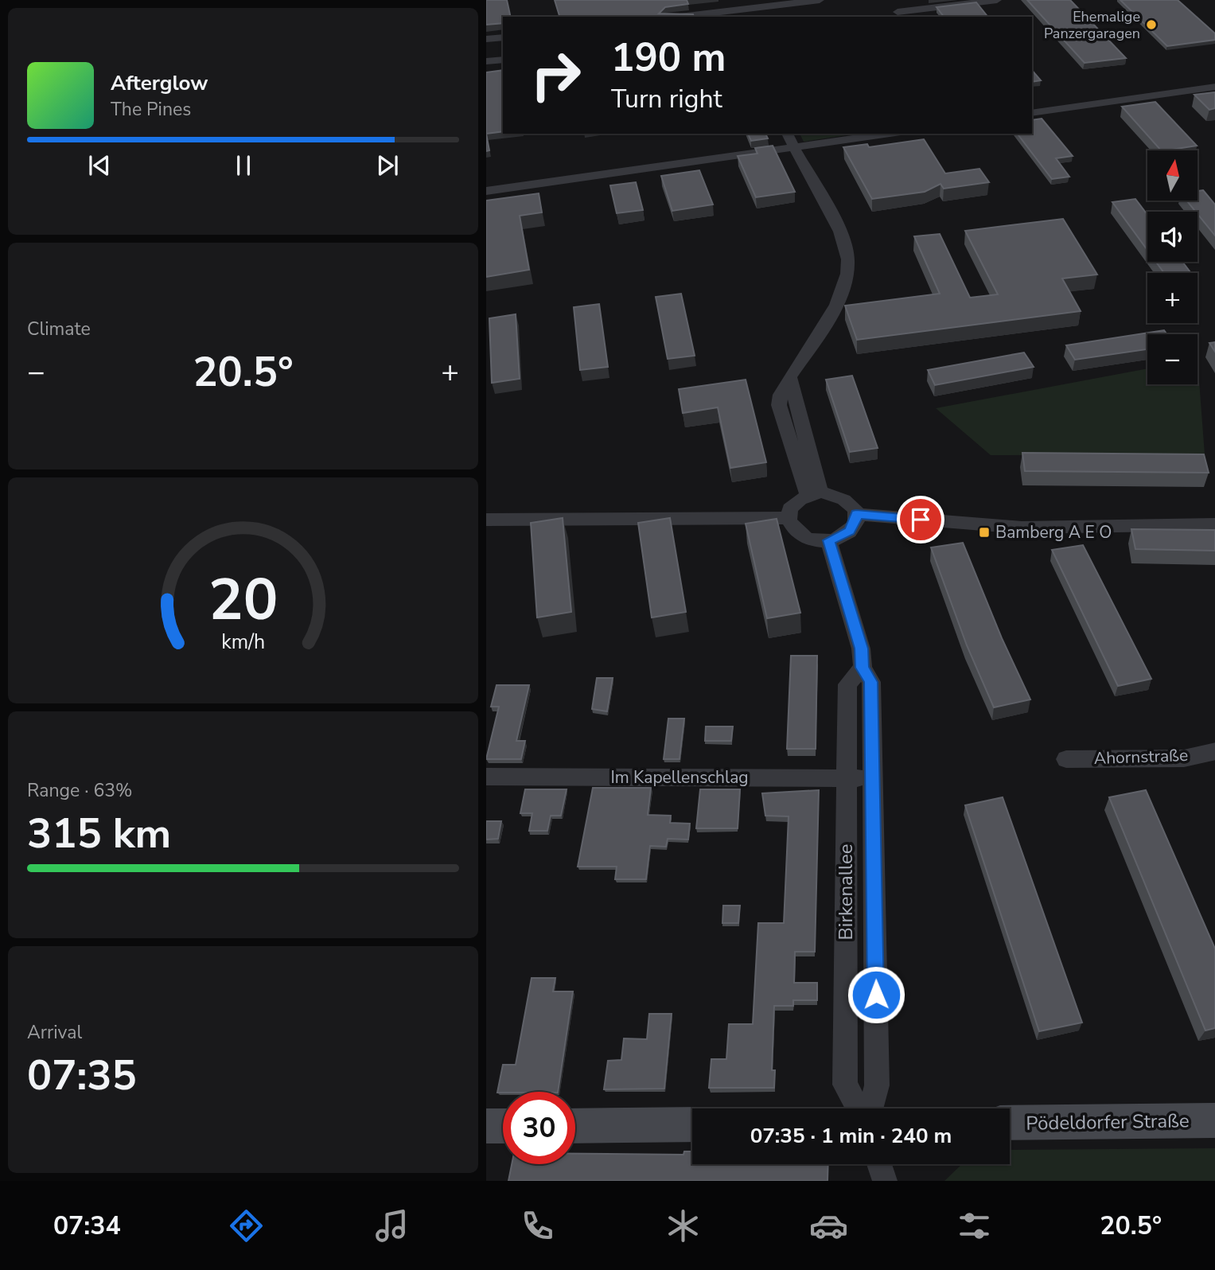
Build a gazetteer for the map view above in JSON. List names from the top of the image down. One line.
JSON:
{"streets":{"main road":["Pödeldorfer Straße"],"street":["Ahornstraße","Im Kapellenschlag","Birkenallee"]},"crossings":[["Im Kapellenschlag","Birkenallee"]],"places":{"other":["Ehemalige Panzergaragen"],"transit":["Bamberg A E O"]},"north":"top","page":{"turn":["190 m","Turn right"],"song":["Afterglow","The Pines"],"map_buttons":["+","−"],"tile":["Climate",["Range · 63%","315 km"],["Arrival","07:35"]],"heat":["−","20.5°","+"],"limit":"30","trip":"07:35 · 1 min · 240 m","tabs":["07:34","20.5°"],"gauge":["20","km/h"]}}
